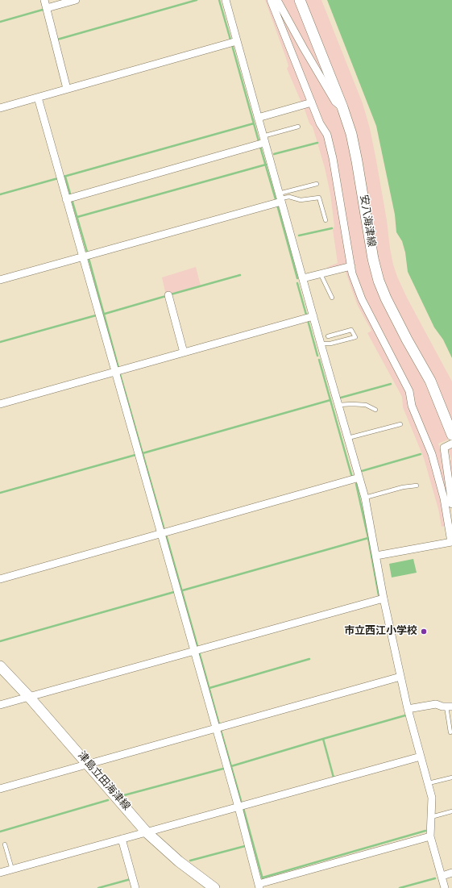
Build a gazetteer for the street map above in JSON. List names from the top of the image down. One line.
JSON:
{"streets":{"main road":["安八海津線","津島立田海津線"]},"places":["市立西江小学校"]}
